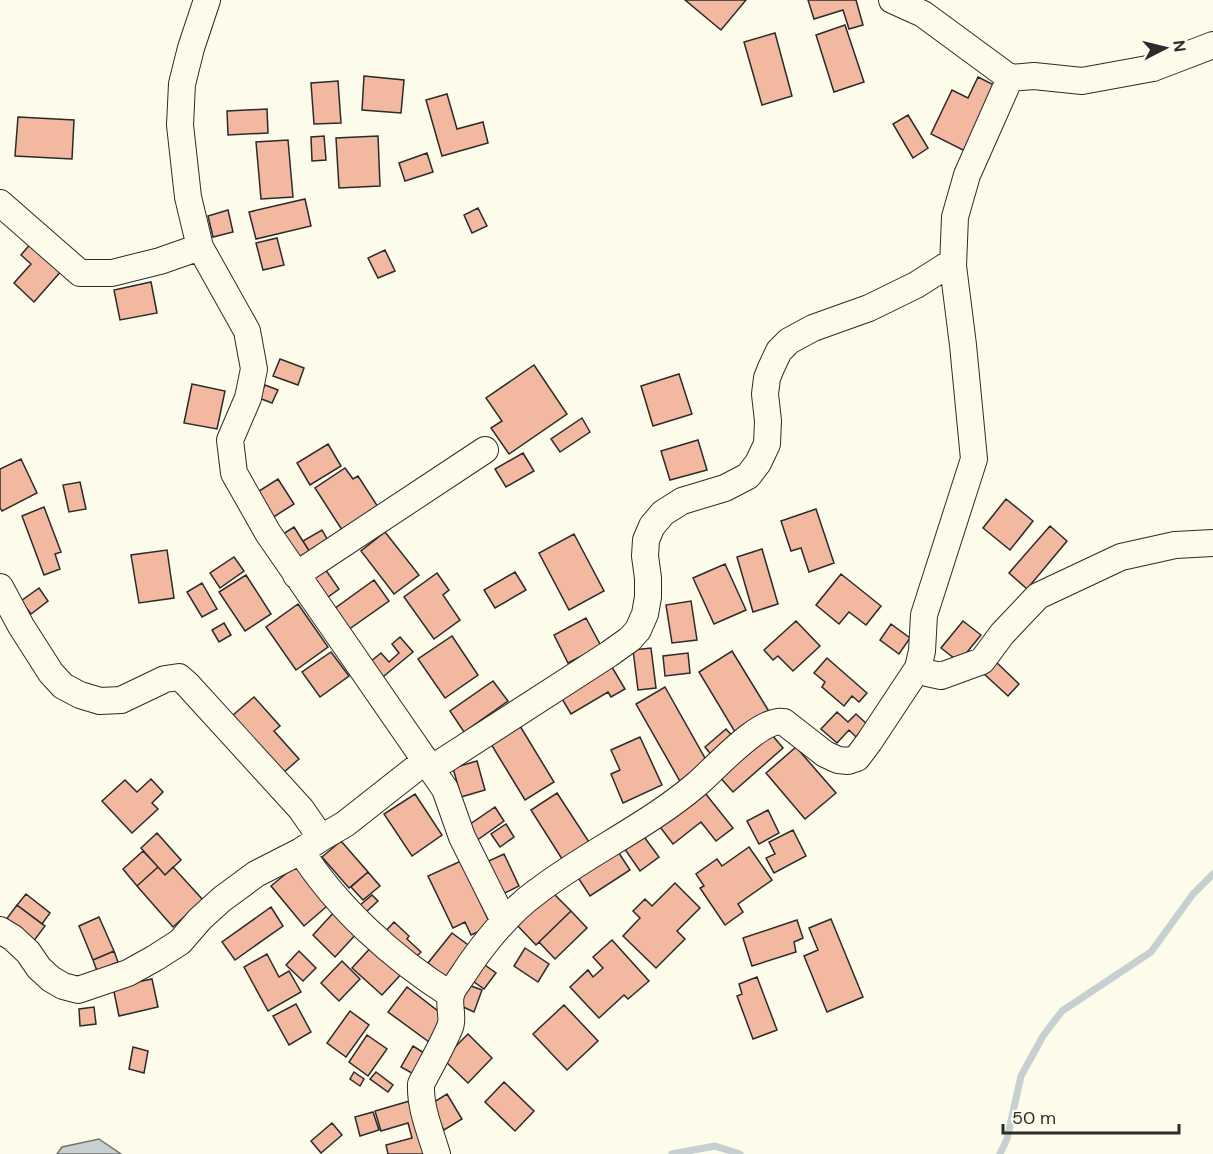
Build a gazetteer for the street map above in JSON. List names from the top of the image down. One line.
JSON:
{"scale_bar":"50 m","north":"right"}
